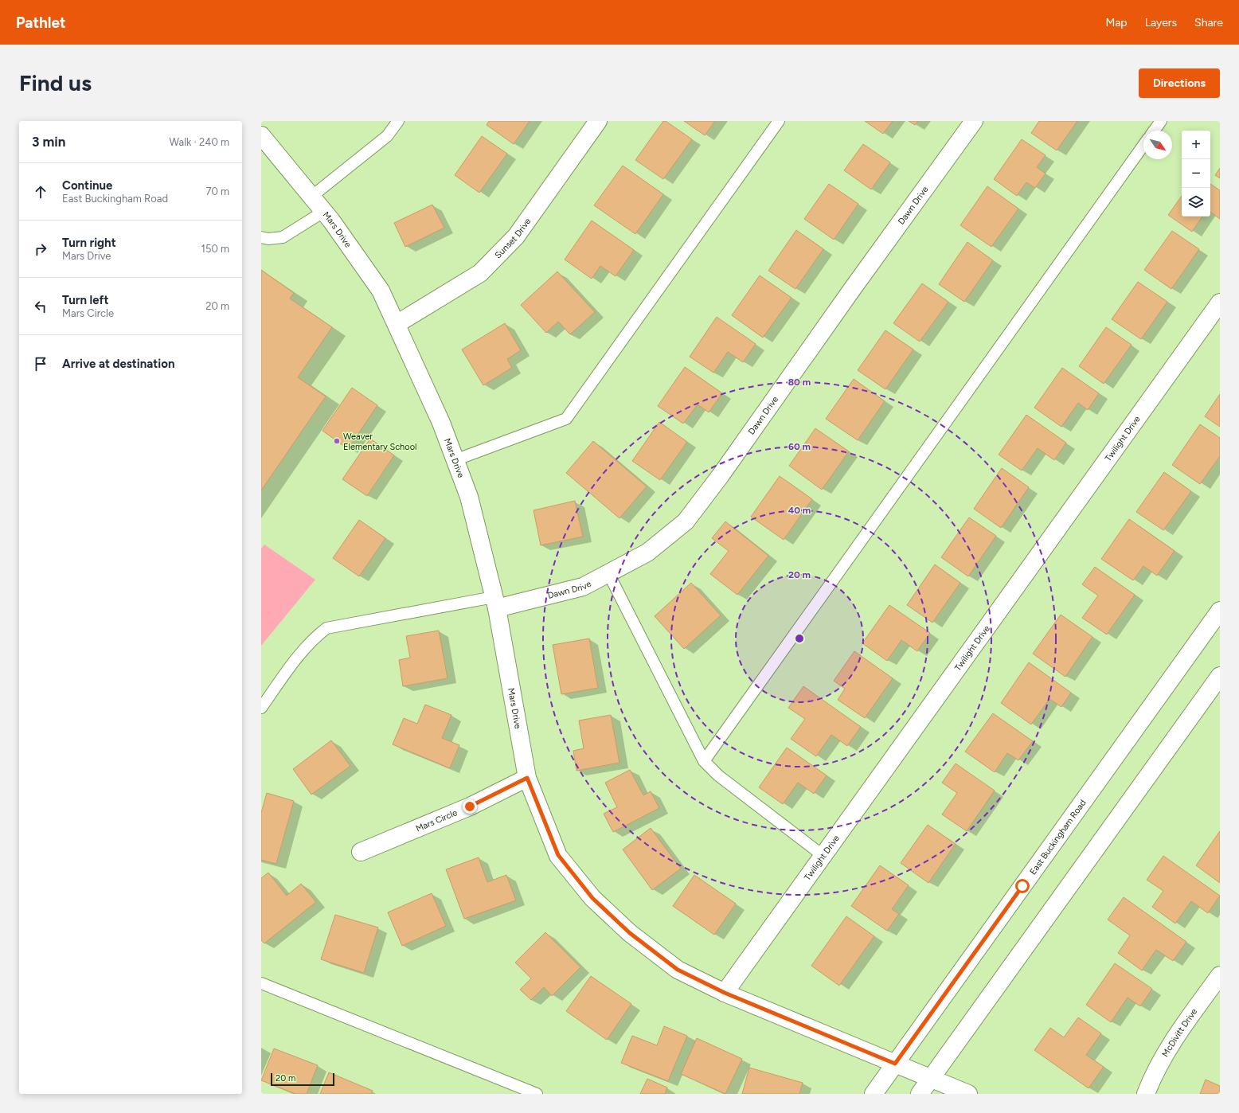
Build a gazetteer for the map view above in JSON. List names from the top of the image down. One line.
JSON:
{"streets":{"street":["Dawn Drive","Mars Drive","Sunset Drive","Twilight Drive","Mars Circle","East Buckingham Road","McDivitt Drive"]},"crossings":[["Dawn Drive","Mars Drive"],["Mars Drive","Sunset Drive"],["Mars Drive","Twilight Drive"],["Mars Drive","Mars Circle"],["Mars Drive","East Buckingham Road"]],"places":["Weaver Elementary School"],"scale_bar":"20 m","north":"bottom right","page":{"header":"Pathlet","nav":["Map","Layers","Share"],"buttons":"Directions","title":"Find us","heading":["3 min","Walk · 240 m"],"map_buttons":["+","−"],"list":[["Continue","East Buckingham Road","70 m"],["Turn right","Mars Drive","150 m"],["Turn left","Mars Circle","20 m"],"Arrive at destination"],"scale":"20 m"},"rings":["80 m","60 m","40 m","20 m"]}
